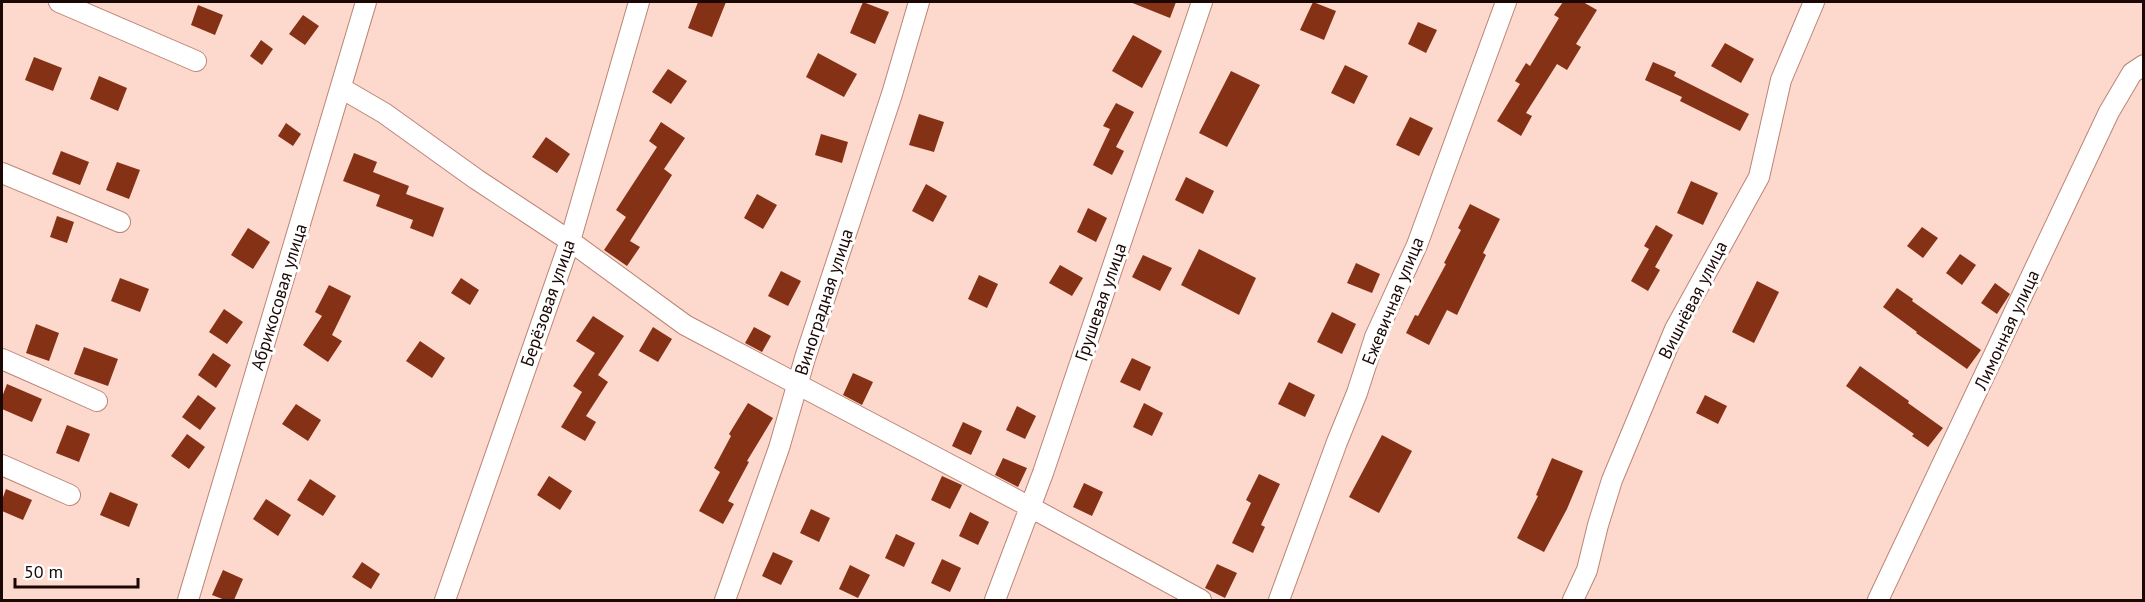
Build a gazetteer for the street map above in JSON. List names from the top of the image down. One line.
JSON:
{"streets":{"street":["Абрикосовая улица","Вишнёвая улица","Ежевичная улица","Виноградная улица","Грушевая улица","Берёзовая улица","Лимонная улица"]},"scale_bar":"50 m"}
